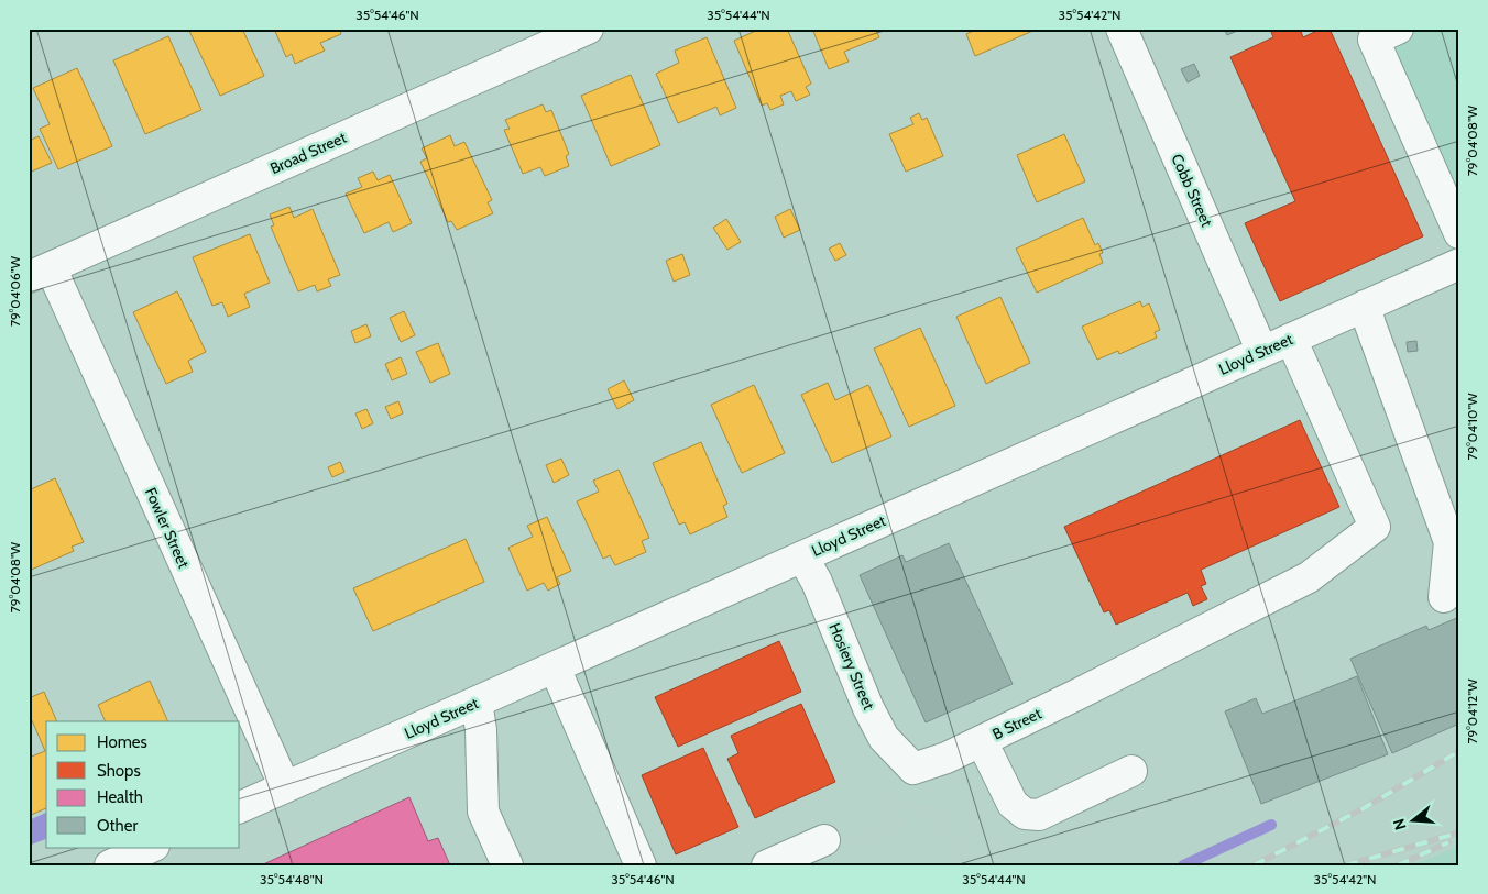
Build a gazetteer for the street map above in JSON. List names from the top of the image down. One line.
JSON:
{"streets":{"street":["Broad Street","Cobb Street","Lloyd Street","Fowler Street","Hosiery Street","B Street"]},"crossings":[["Broad Street","Fowler Street"],["Cobb Street","Lloyd Street"],["Lloyd Street","Fowler Street"],["Lloyd Street","Hosiery Street"],["Lloyd Street","B Street"],["Hosiery Street","B Street"]],"legend":["Homes","Shops","Health","Other"],"north":"left","coordinates":["35°54'46\"N","35°54'44\"N","35°54'42\"N","79°04'08\"W","79°04'06\"W","79°04'10\"W","79°04'12\"W","35°54'48\"N"]}
